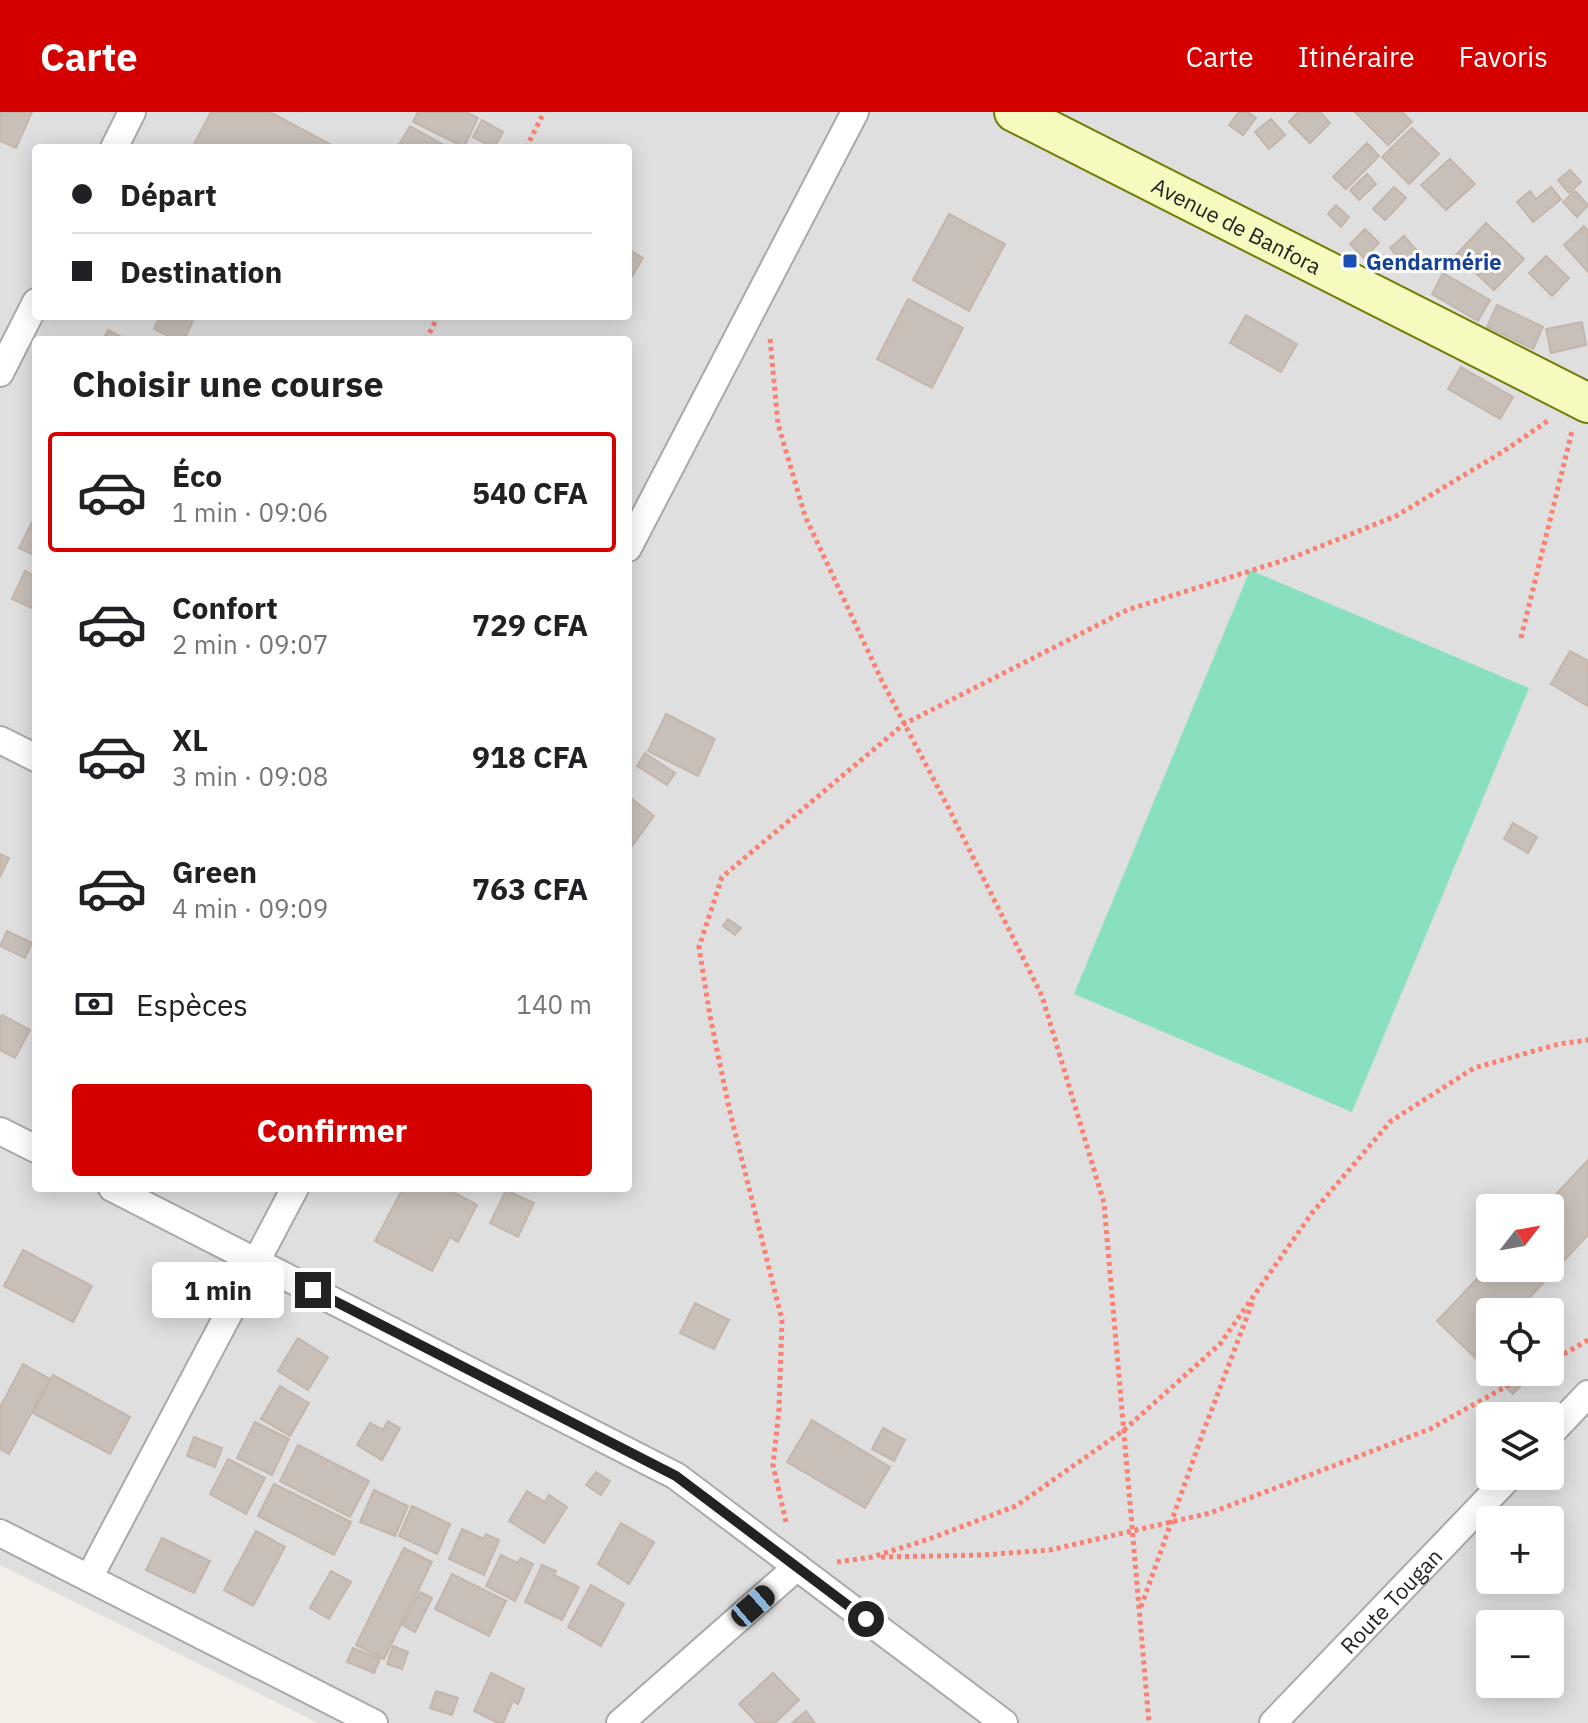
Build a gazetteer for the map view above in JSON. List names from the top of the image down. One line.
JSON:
{"streets":{"main road":["Avenue de Banfora"],"street":["Route Tougan"]},"places":{"transit":["Gendarmérie"]},"north":"top right","page":{"header":"Carte","nav":["Carte","Itinéraire","Favoris"],"banner":["Départ","Destination"],"heading":"Choisir une course","list":[{"name":"Éco","note":"1 min · 09:06","value":"540 CFA"},{"name":"Confort","note":"2 min · 09:07","value":"729 CFA"},{"name":"XL","note":"3 min · 09:08","value":"918 CFA"},{"name":"Green","note":"4 min · 09:09","value":"763 CFA"}],"pay":["Espèces","140 m"],"buttons":"Confirmer","map_buttons":["+","−"],"bubble":"1 min"}}
